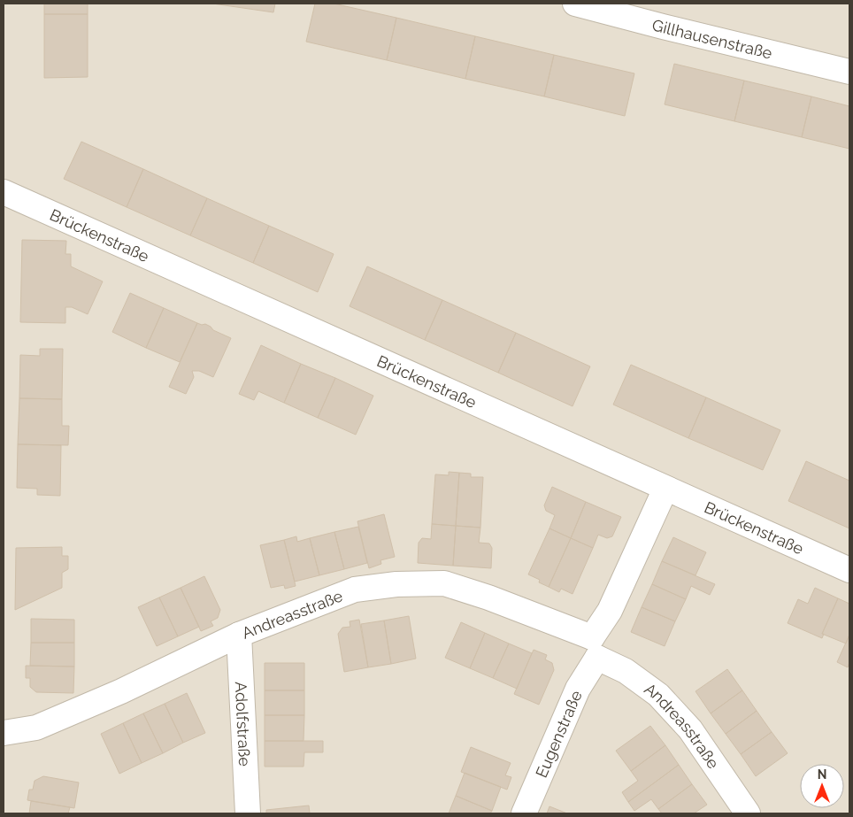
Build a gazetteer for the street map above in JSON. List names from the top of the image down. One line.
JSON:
{"streets":{"street":["Gillhausenstraße","Brückenstraße","Andreasstraße","Adolfstraße","Eugenstraße"]},"crossings":[["Brückenstraße","Eugenstraße"],["Andreasstraße","Adolfstraße"],["Andreasstraße","Eugenstraße"]],"north":"top"}
